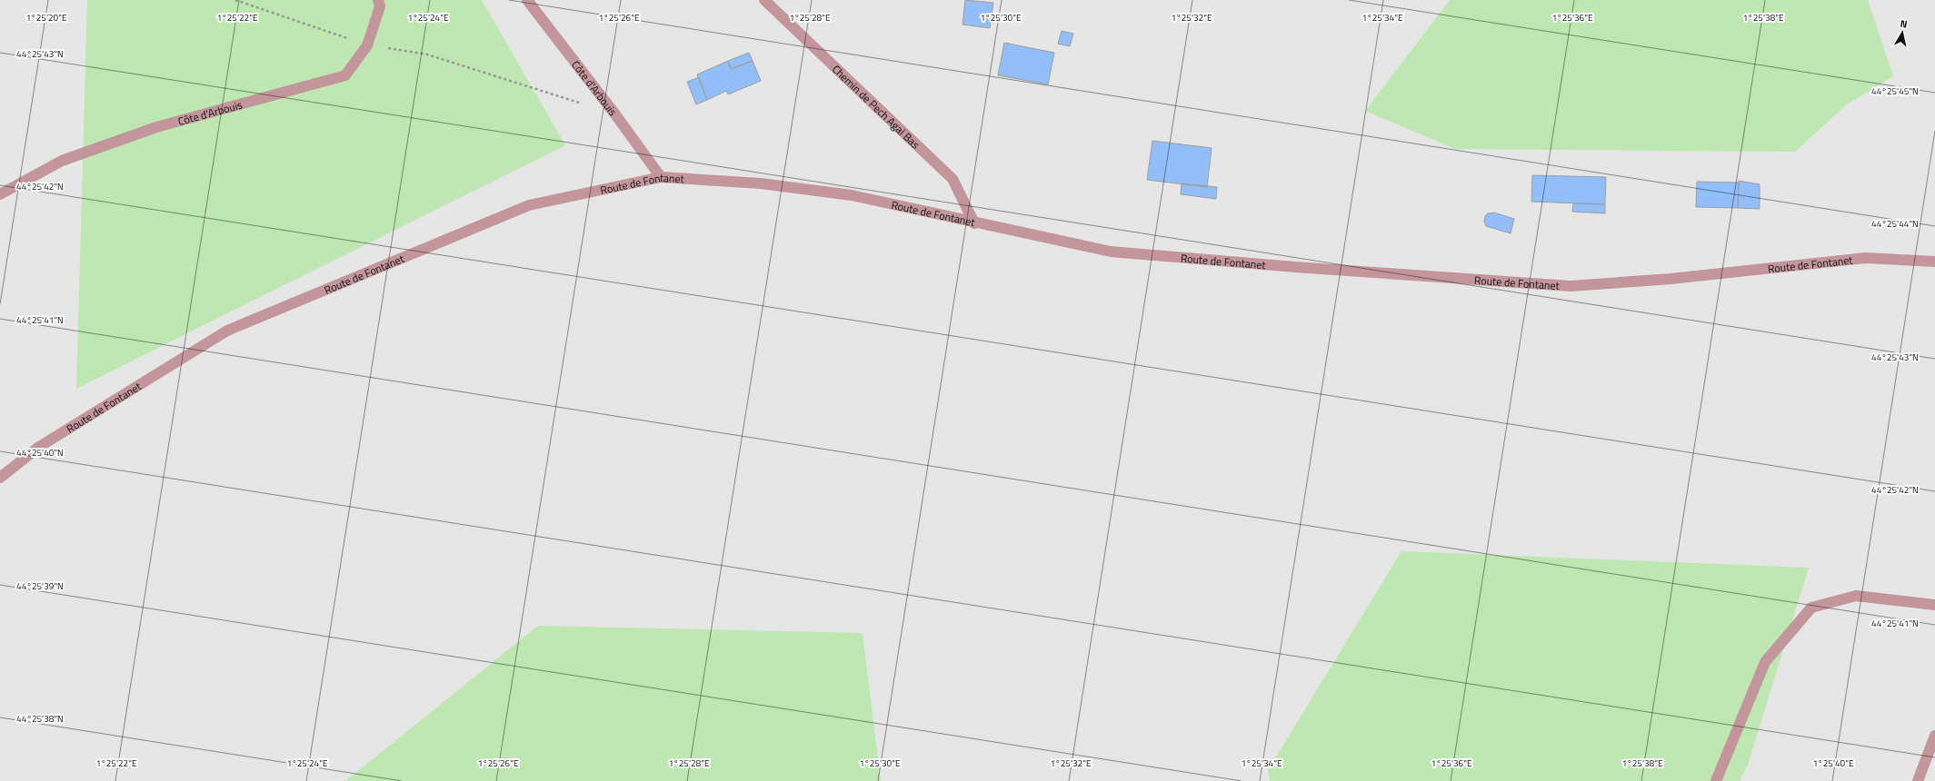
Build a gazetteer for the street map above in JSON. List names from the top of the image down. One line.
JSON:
{"streets":{"street":["Côte d'Arbouis","Chemin de Pech Agal Bas","Route de Fontanet"]},"crossings":[["Côte d'Arbouis","Route de Fontanet"],["Chemin de Pech Agal Bas","Route de Fontanet"]],"north":"top","coordinates":["1°25'20\"E","1°25'22\"E","1°25'24\"E","1°25'26\"E","1°25'28\"E","1°25'30\"E","1°25'32\"E","1°25'34\"E","1°25'36\"E","1°25'38\"E","44°25'43\"N","44°25'45\"N","44°25'42\"N","44°25'44\"N","44°25'41\"N","44°25'40\"N","44°25'39\"N","44°25'38\"N","1°25'40\"E"]}
